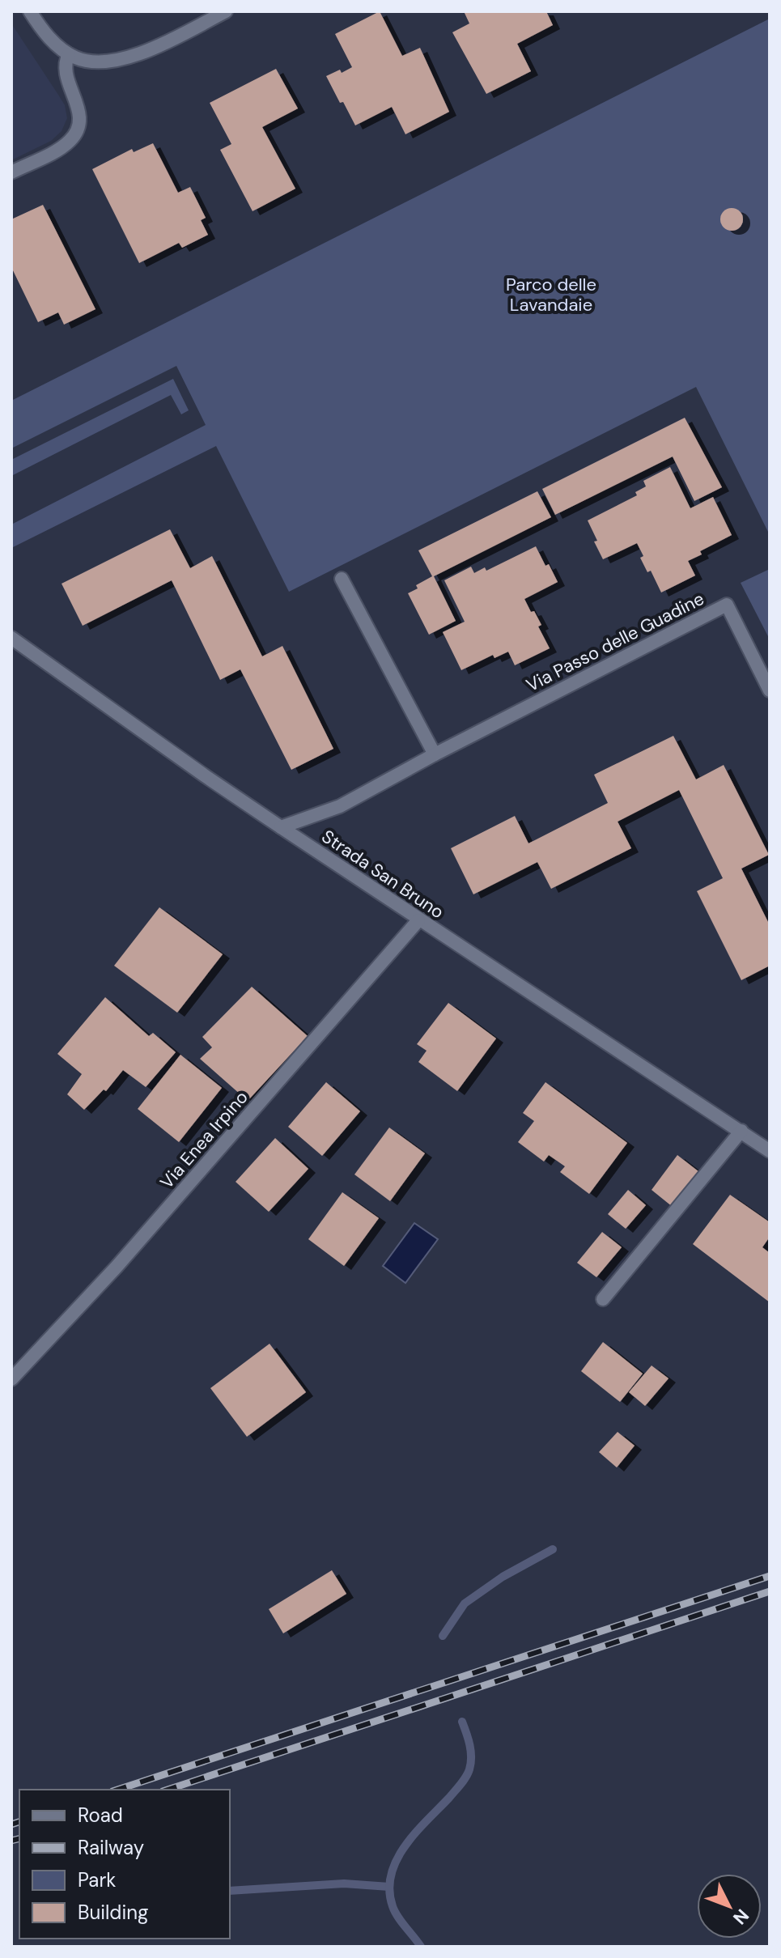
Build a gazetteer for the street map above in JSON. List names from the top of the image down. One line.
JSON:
{"streets":{"street":["Via Passo delle Guadine","Strada San Bruno","Via Enea Irpino"]},"crossings":[["Via Passo delle Guadine","Strada San Bruno"],["Strada San Bruno","Via Enea Irpino"]],"parks":["Parco delle Lavandaie"],"legend":["Road","Railway","Park","Building"],"north":"bottom right"}
